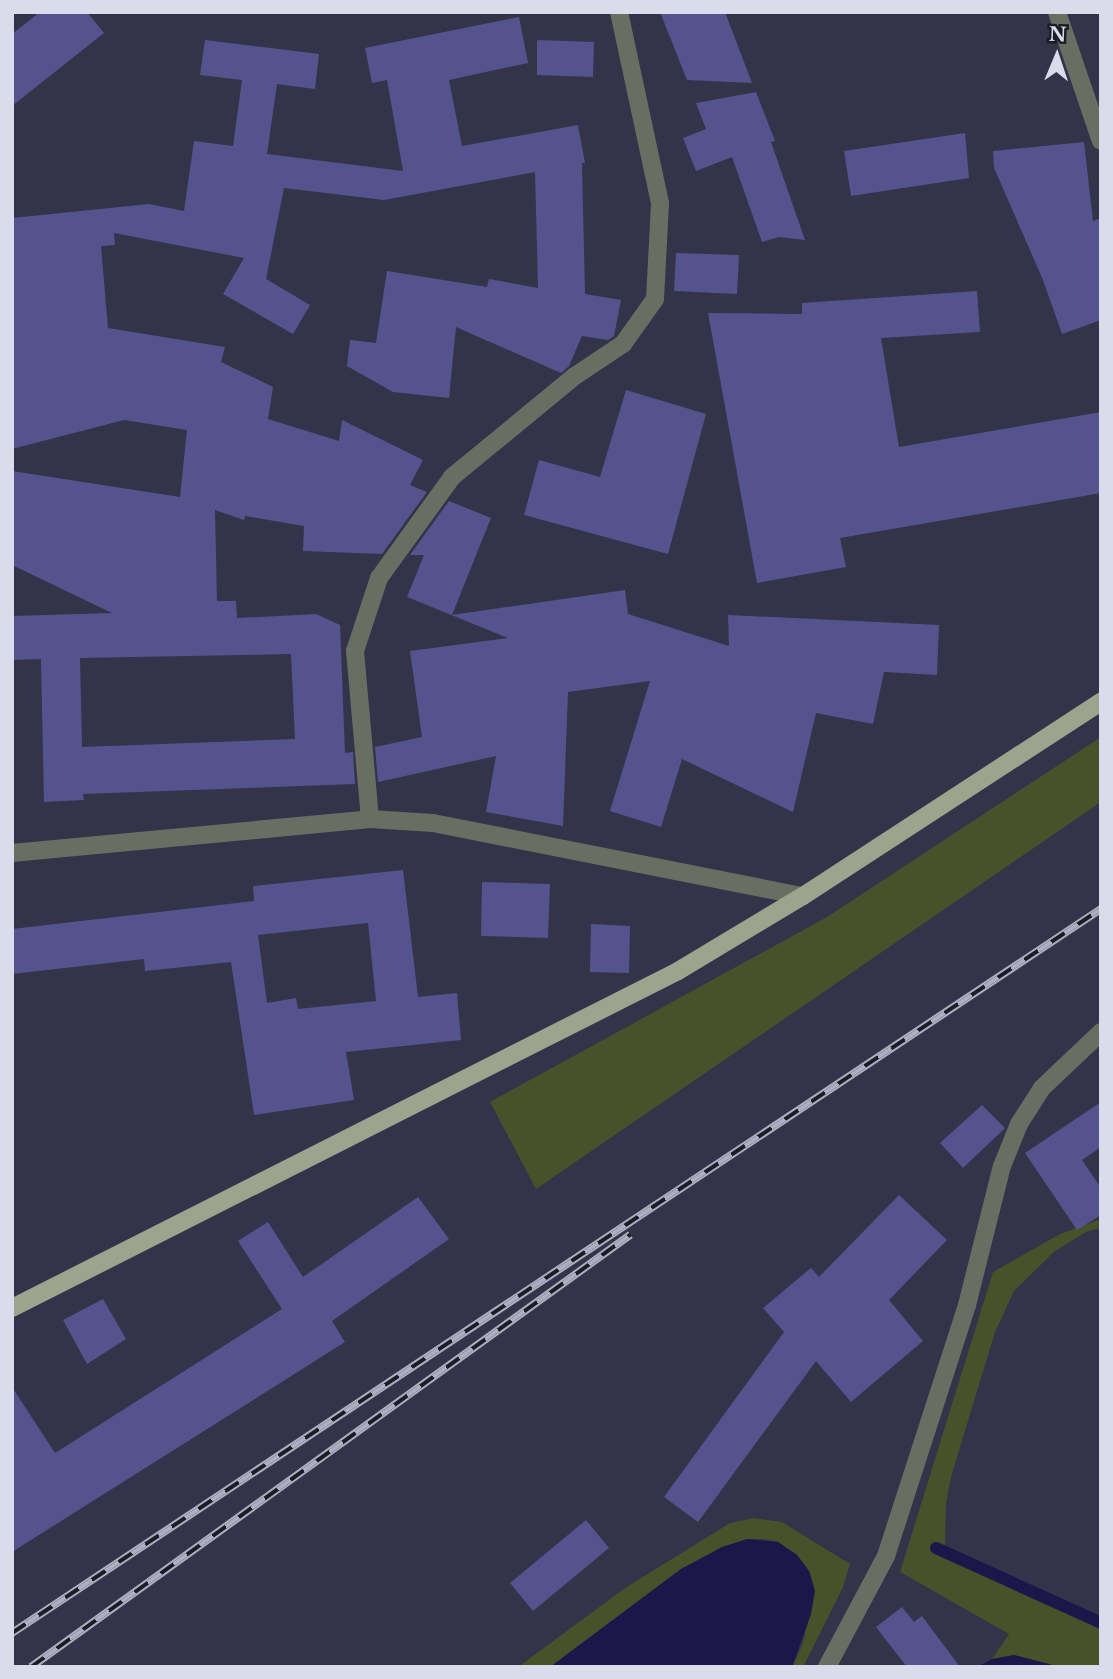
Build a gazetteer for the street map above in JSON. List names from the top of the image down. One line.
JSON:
{"north":"top"}
